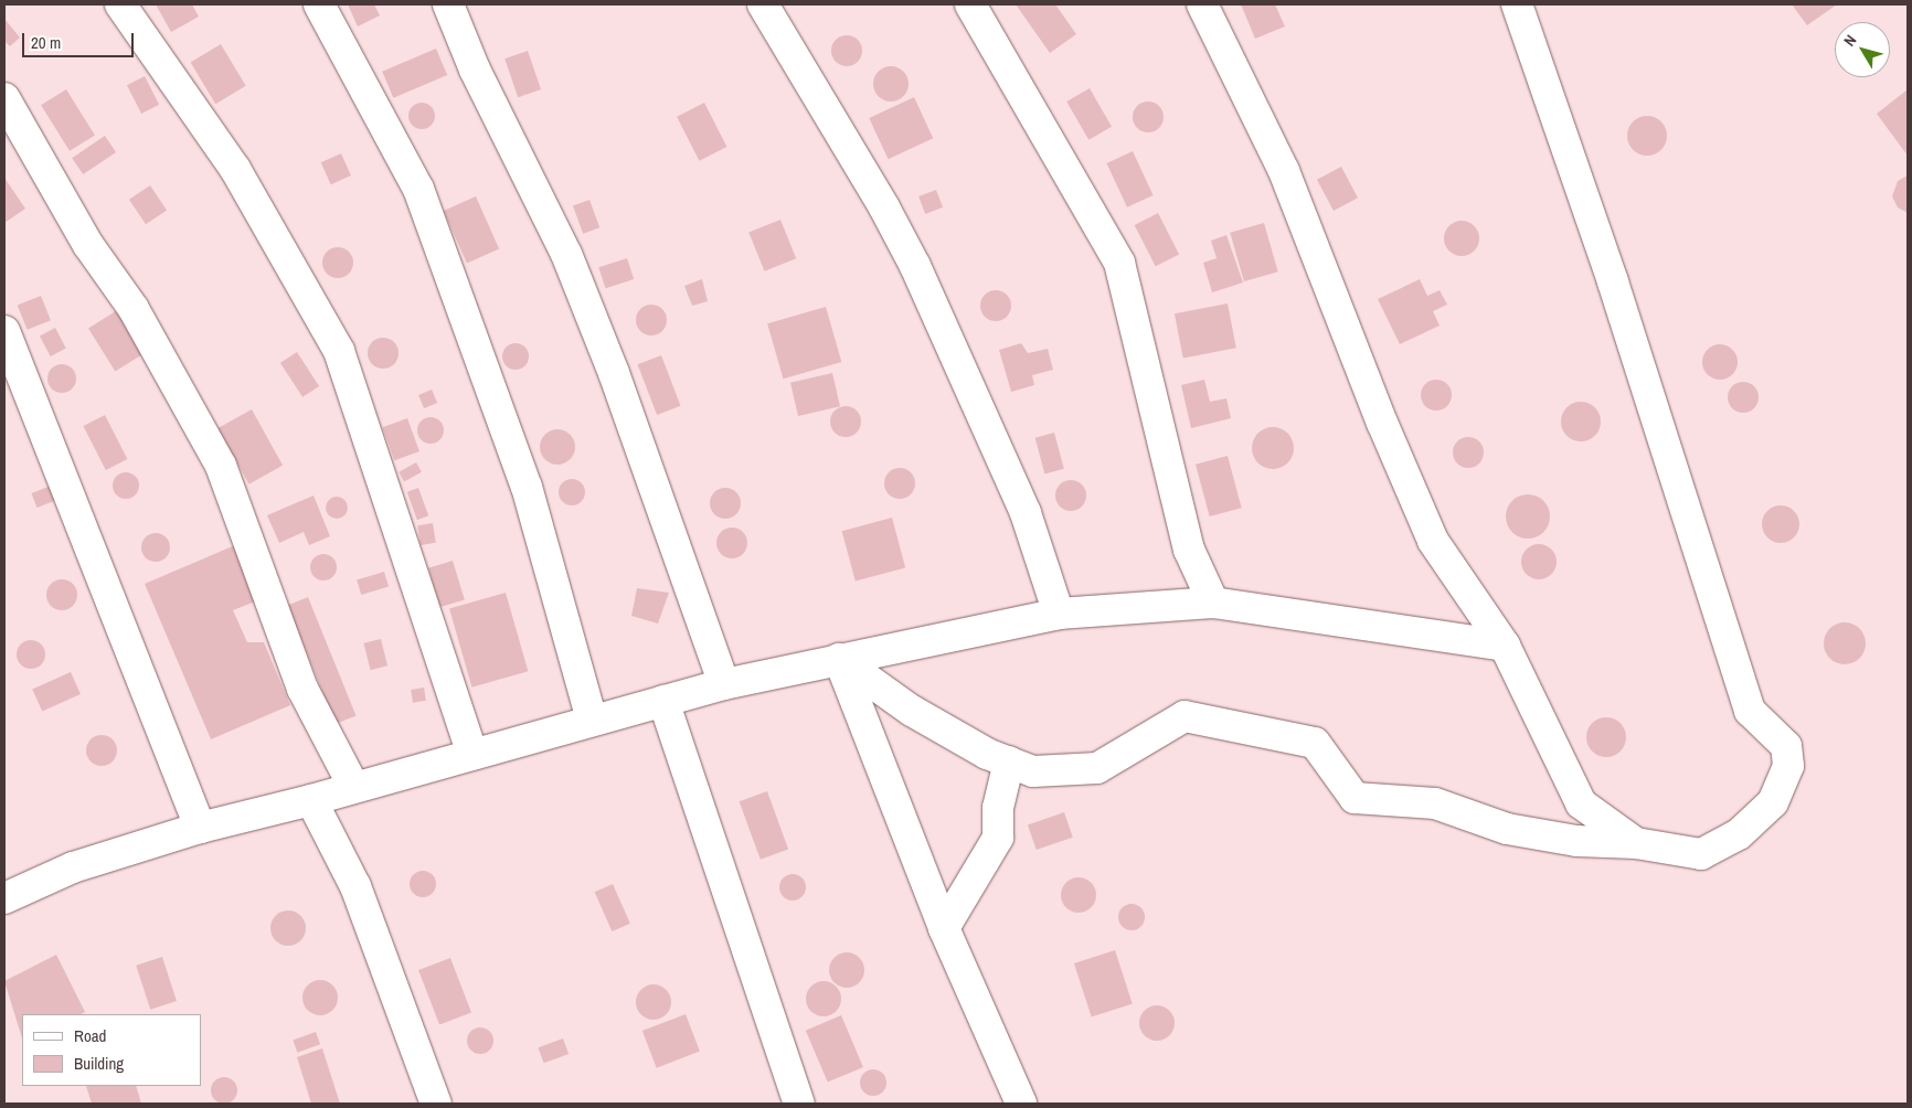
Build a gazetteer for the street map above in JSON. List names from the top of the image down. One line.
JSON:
{"legend":["Road","Building"],"scale_bar":"20 m","north":"top left"}
